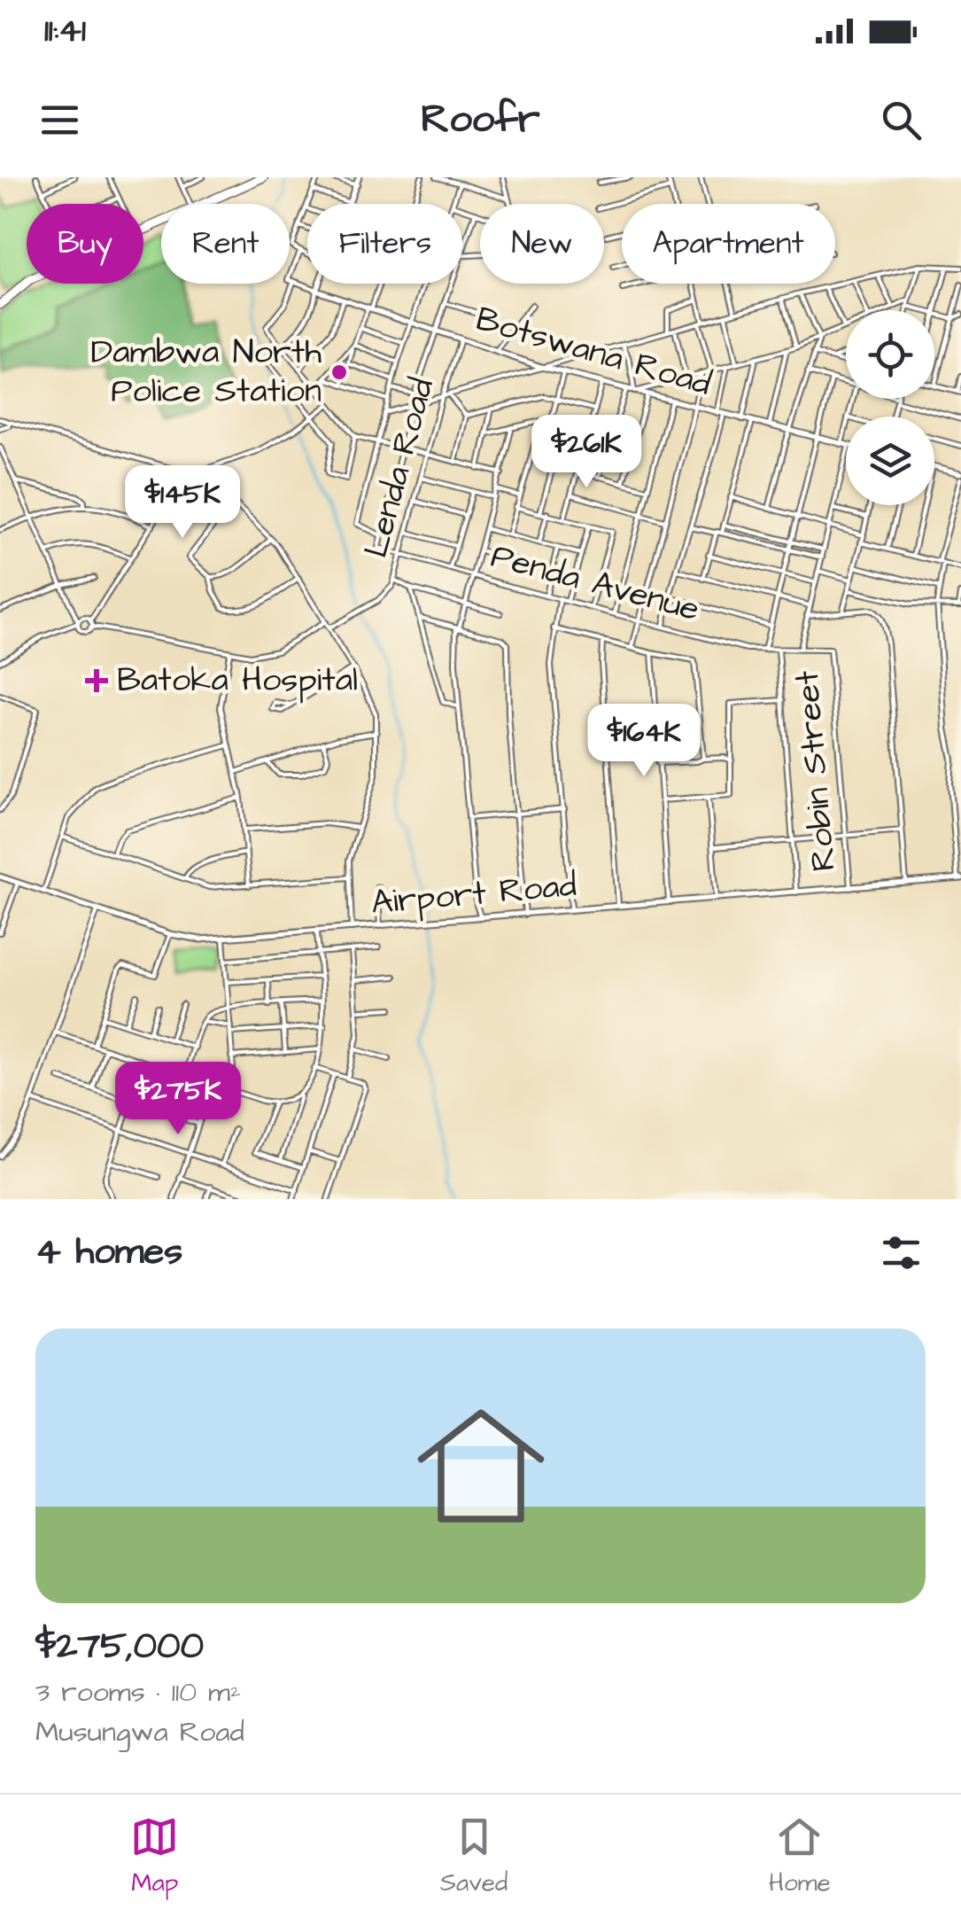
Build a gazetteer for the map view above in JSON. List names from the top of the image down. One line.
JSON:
{"streets":{"street":["Botswana Road","Lenda Road","Penda Avenue","Robin Street","Airport Road"]},"crossings":[["Botswana Road","Lenda Road"],["Lenda Road","Penda Avenue"],["Penda Avenue","Robin Street"],["Robin Street","Airport Road"]],"places":{"other":["Dambwa North Police Station"],"health":["Batoka Hospital"]},"page":{"status":"11:41","header":"Roofr","chip":["Buy","Rent","Filters","New","Apartment"],"price":["$261K","$145K","$164K","$275K"],"heading":"4 homes","list":[{"name":"$275,000","note":"3 rooms · 110 m² · Musungwa Road"}],"tabs":["Map","Saved","Home"]}}
